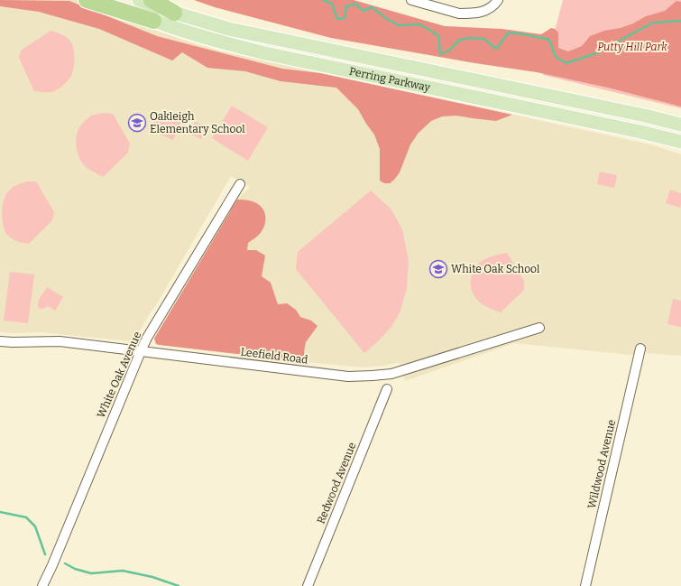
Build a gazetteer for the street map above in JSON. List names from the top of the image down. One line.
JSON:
{"streets":{"main road":["Perring Parkway"],"street":["Leefield Road","White Oak Avenue","Wildwood Avenue","Redwood Avenue"]},"crossings":[["Leefield Road","White Oak Avenue"]],"parks":["Putty Hill Park"],"places":{"school or university":["Oakleigh Elementary School","White Oak School"]}}
